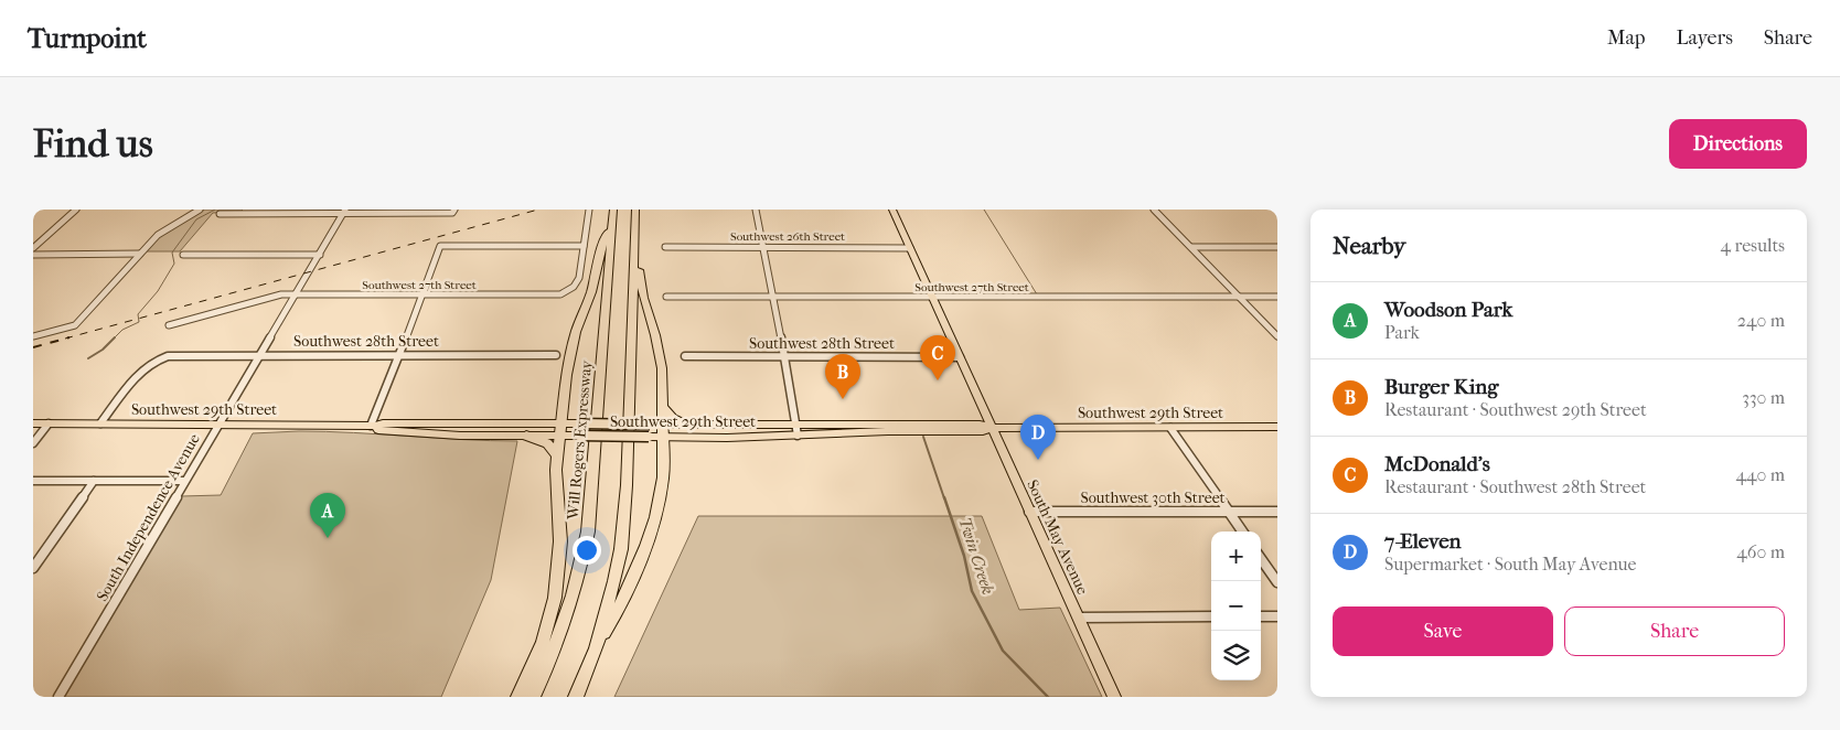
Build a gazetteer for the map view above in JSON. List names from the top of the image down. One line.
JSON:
{"streets":{"highway":["Will Rogers Expressway"],"main road":["Southwest 29th Street","South May Avenue"],"street":["Southwest 26th Street","Southwest 27th Street","Southwest 28th Street","Southwest 30th Street","South Independence Avenue"]},"crossings":[["Southwest 26th Street","South May Avenue"],["Southwest 27th Street","South Independence Avenue"],["Southwest 27th Street","South May Avenue"],["Southwest 28th Street","Southwest 29th Street"],["Southwest 28th Street","South Independence Avenue"],["Southwest 28th Street","South May Avenue"],["Southwest 29th Street","South Independence Avenue"],["Southwest 29th Street","South May Avenue"],["Southwest 30th Street","South May Avenue"]],"water":["Twin Creek"],"page":{"header":"Turnpoint","nav":["Map","Layers","Share"],"buttons":["Directions",["Save","Share"]],"title":"Find us","heading":["Nearby","4 results"],"list":[{"mark":"A","name":"Woodson Park","note":"Park","value":"240 m"},{"mark":"B","name":"Burger King","note":"Restaurant · Southwest 29th Street","value":"330 m"},{"mark":"C","name":"McDonald's","note":"Restaurant · Southwest 28th Street","value":"440 m"},{"mark":"D","name":"7-Eleven","note":"Supermarket · South May Avenue","value":"460 m"}],"pins":["C","B","D","A"],"map_buttons":["+","−"]}}
